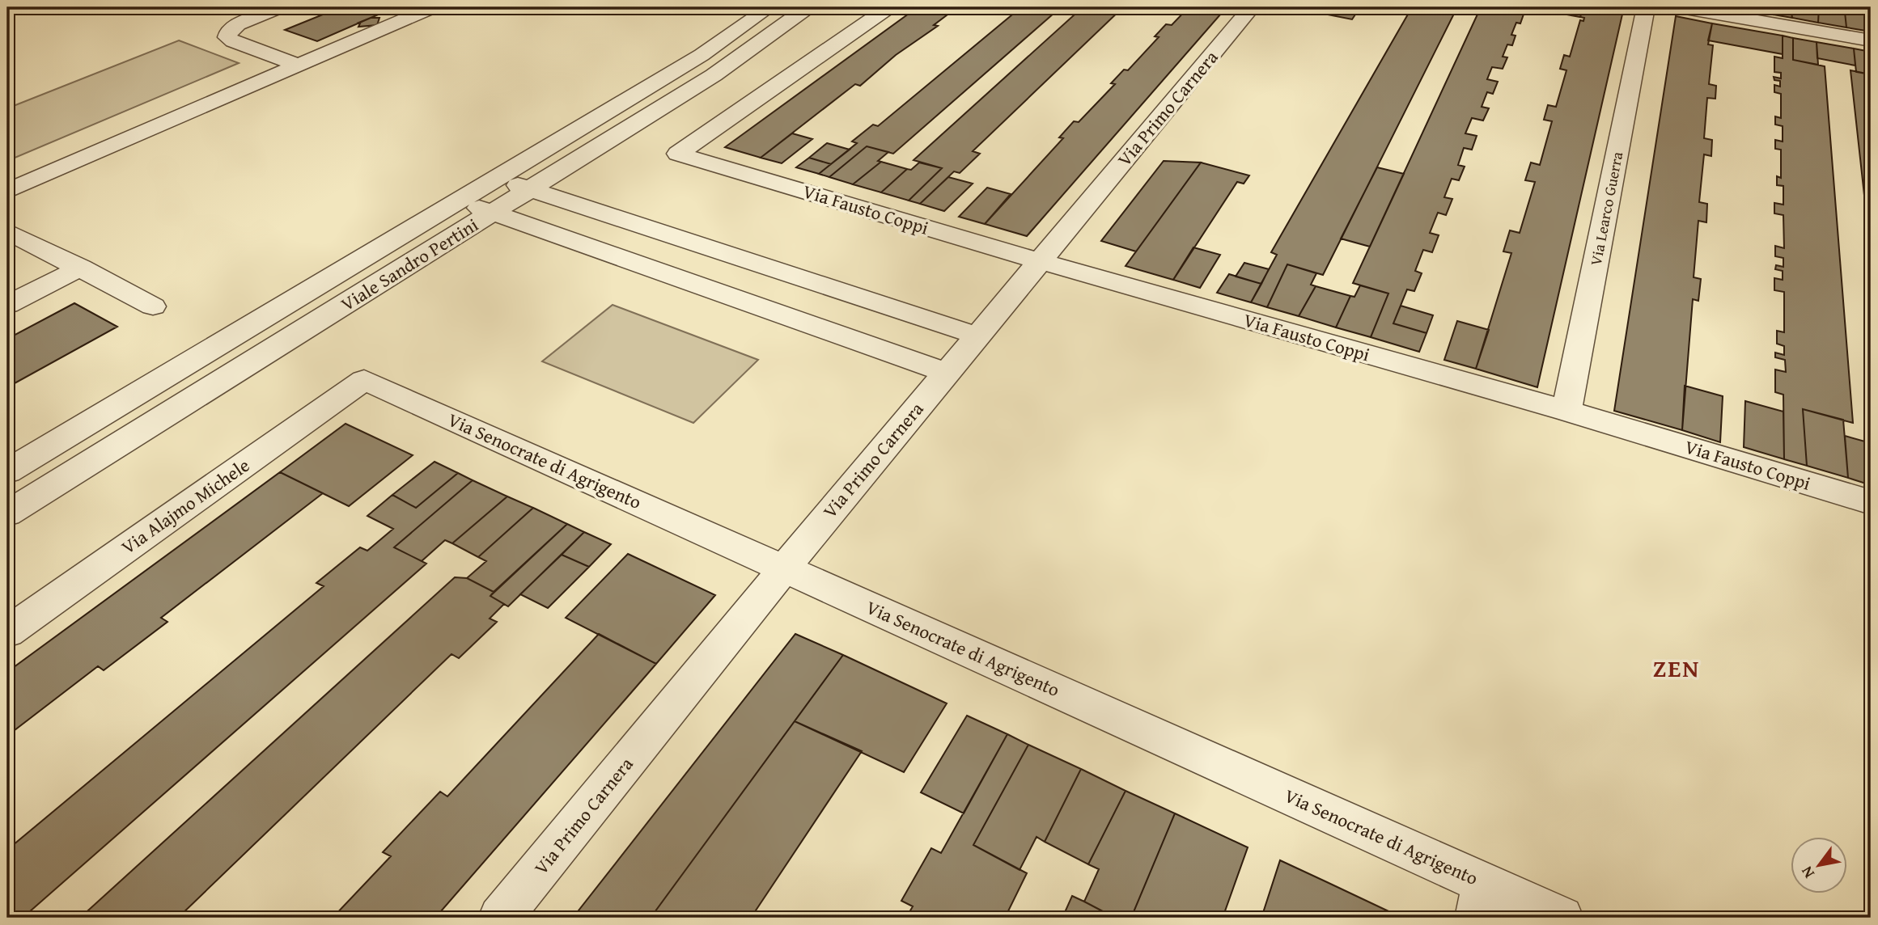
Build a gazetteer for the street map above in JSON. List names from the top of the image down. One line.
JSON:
{"streets":{"street":["Via Primo Carnera","Via Learco Guerra","Via Fausto Coppi","Viale Sandro Pertini","Via Senocrate di Agrigento","Via Alajmo Michele"]},"crossings":[["Via Primo Carnera","Via Fausto Coppi"],["Via Primo Carnera","Via Senocrate di Agrigento"],["Via Learco Guerra","Via Fausto Coppi"],["Via Senocrate di Agrigento","Via Alajmo Michele"]],"districts":["ZEN"],"north":"bottom left"}
